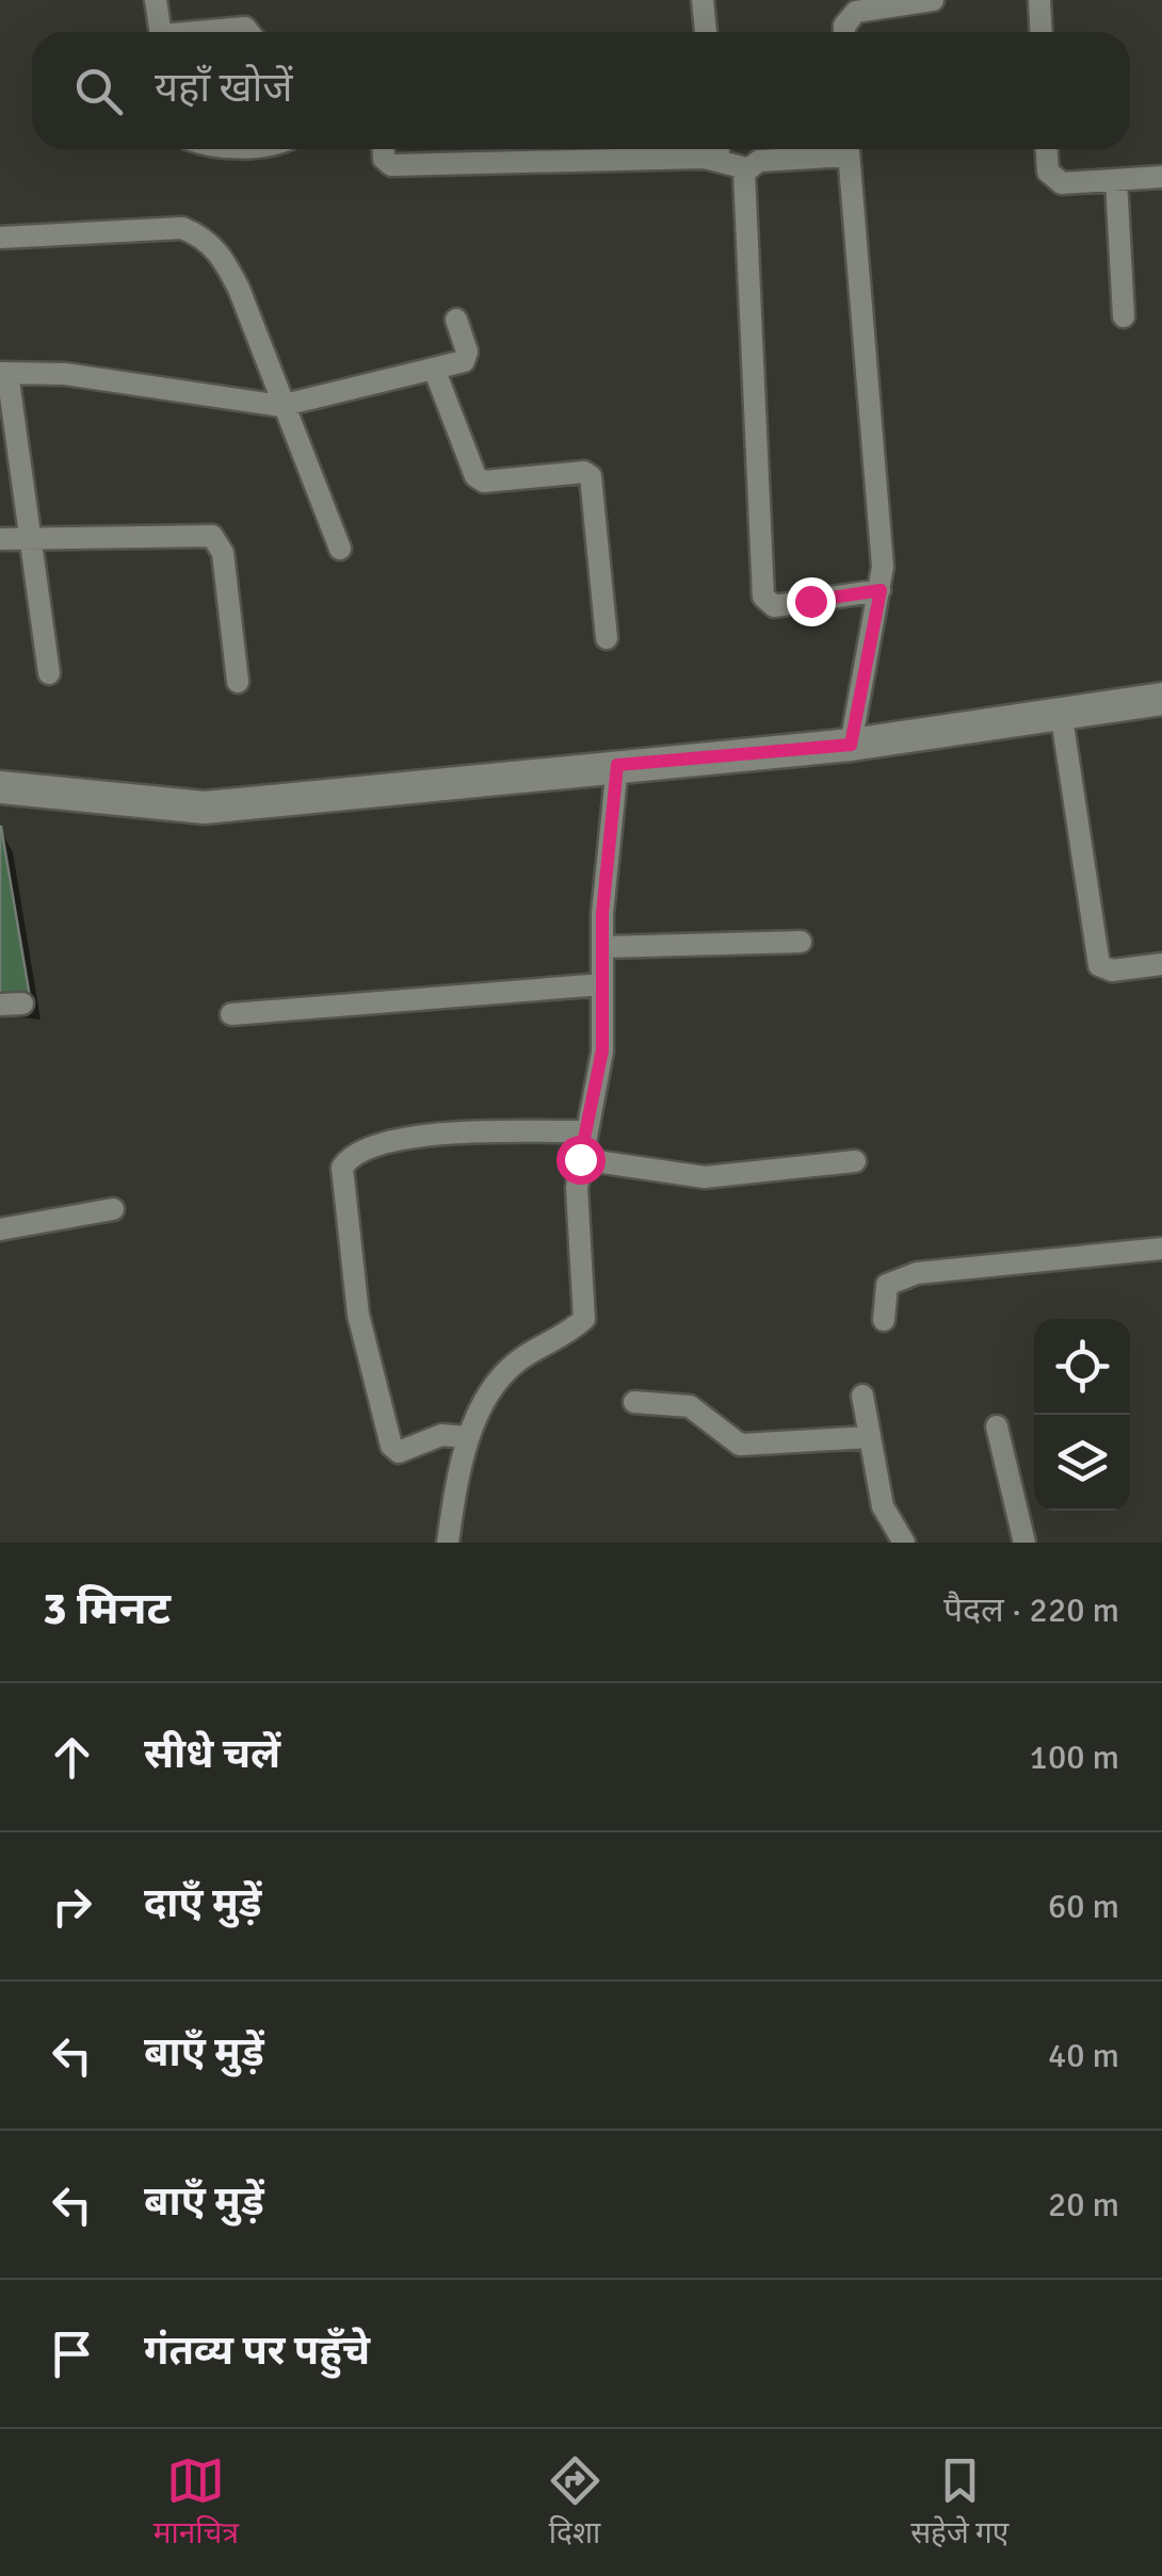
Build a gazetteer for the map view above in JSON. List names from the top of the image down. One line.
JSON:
{"page":{"search":"यहाँ खोजें","heading":["3 मिनट","पैदल · 220 m"],"list":[["सीधे चलें","100 m"],["दाएँ मुड़ें","60 m"],["बाएँ मुड़ें","40 m"],["बाएँ मुड़ें","20 m"],"गंतव्य पर पहुँचे"],"nav":["मानचित्र","दिशा","सहेजे गए"]}}
